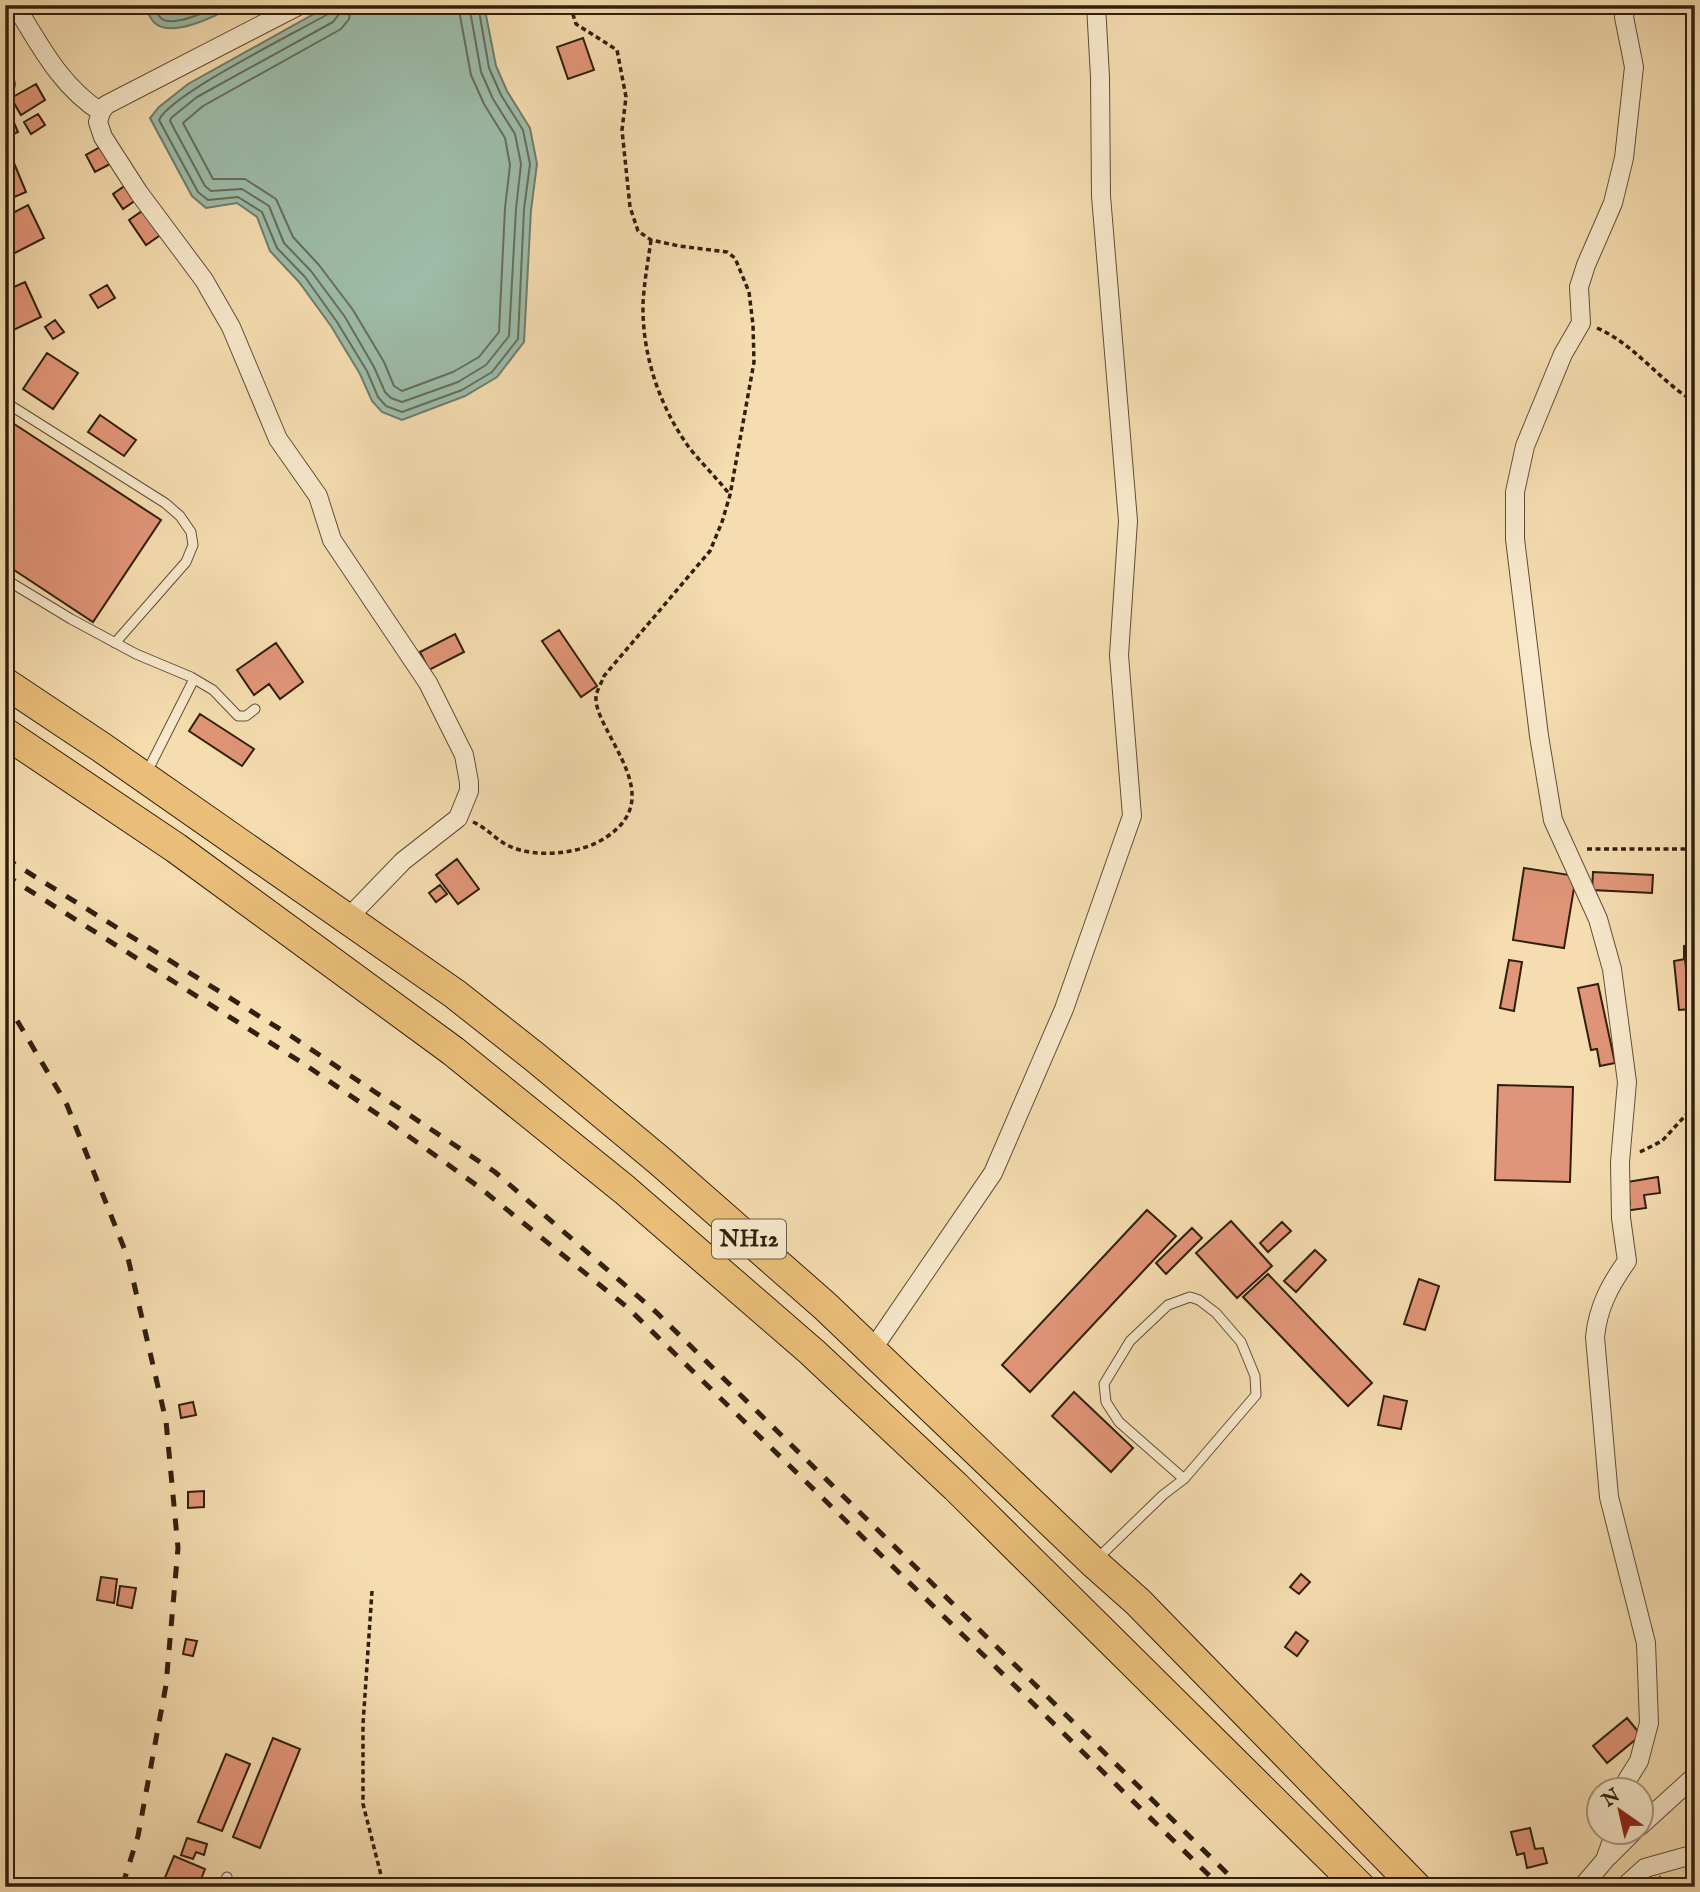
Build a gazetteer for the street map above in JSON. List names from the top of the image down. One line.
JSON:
{"streets":{"highway":["NH12"]},"north":"top left"}
